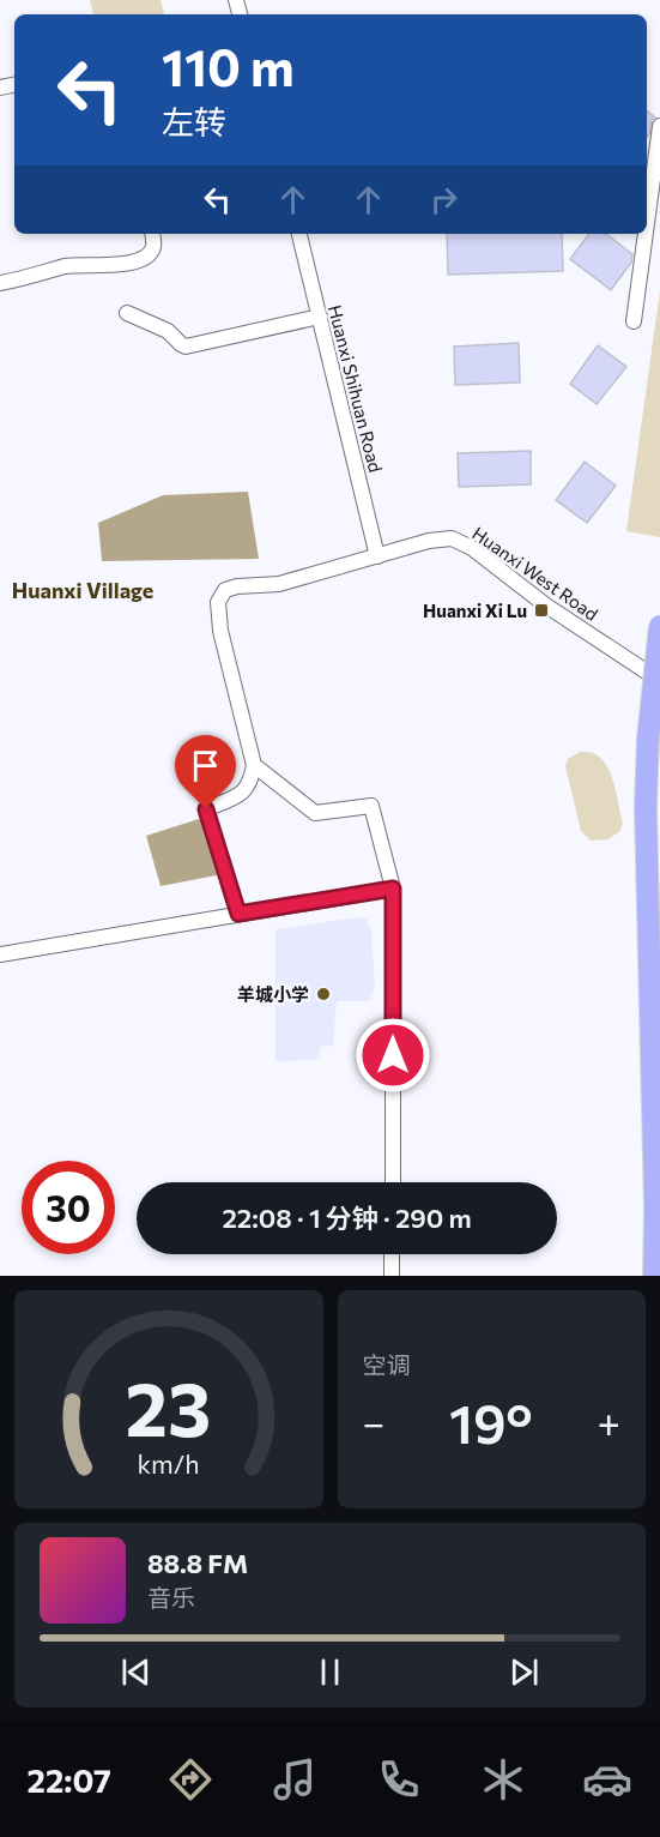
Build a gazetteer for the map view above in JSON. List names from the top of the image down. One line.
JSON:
{"streets":{"street":["Huanxi Shihuan Road","Huanxi West Road"]},"crossings":[["Huanxi Shihuan Road","Huanxi West Road"]],"districts":["Huanxi Village"],"places":{"transit":["Huanxi Xi Lu"],"other":["羊城小学"]},"page":{"turn":["110 m","左转"],"limit":"30","trip":"22:08 · 1 分钟 · 290 m","tile":"空调","heat":["−","19°","+"],"song":["88.8 FM","音乐"],"tabs":"22:07","gauge":["23","km/h"]}}
